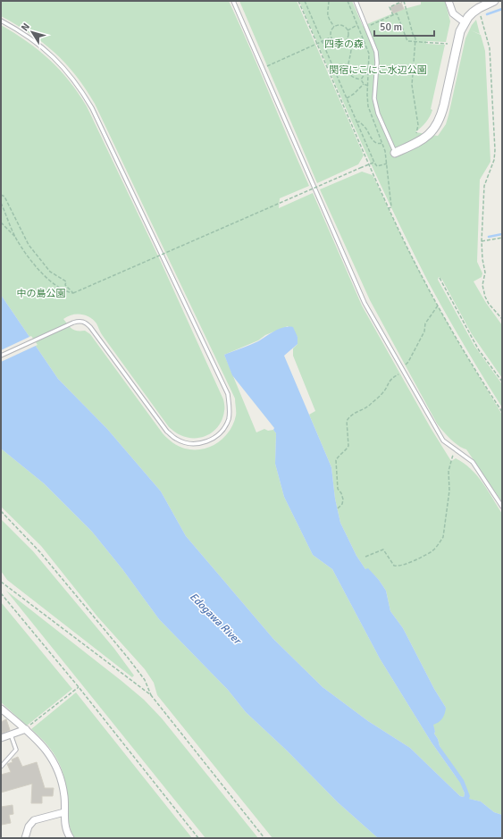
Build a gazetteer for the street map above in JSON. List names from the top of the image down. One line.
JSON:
{"water":["Edogawa River"],"parks":["四季の森","関宿にこにこ水辺公園","中の島公園"],"scale_bar":"50 m","north":"top left"}
